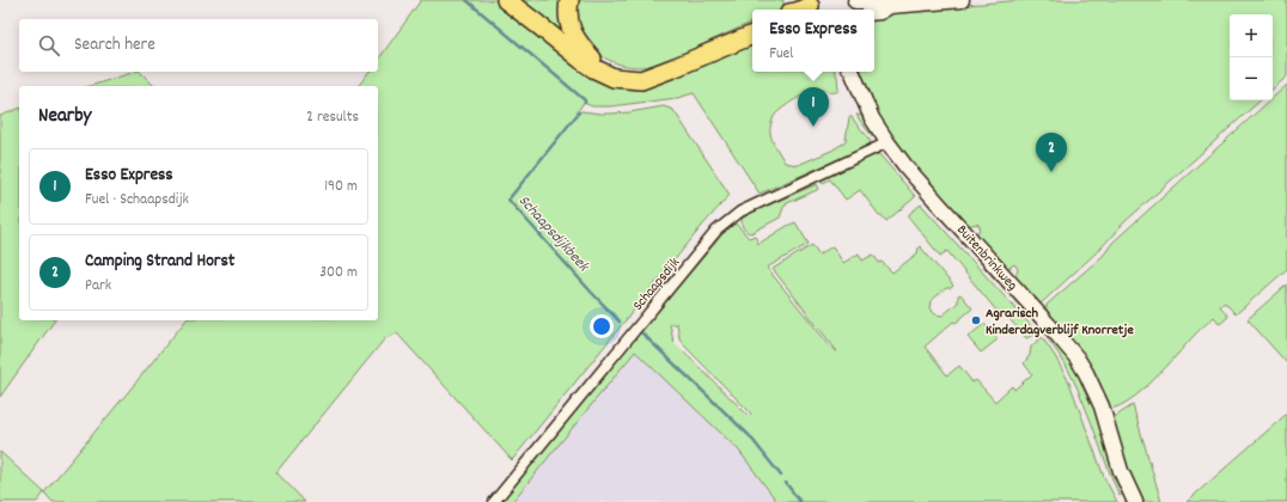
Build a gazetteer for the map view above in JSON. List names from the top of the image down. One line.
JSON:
{"streets":{"main road":["Buitenbrinkweg"],"street":["Schaapsdijk"]},"crossings":[["Buitenbrinkweg","Schaapsdijk"]],"water":["Schaapsdijkbeek"],"places":["Agrarisch Kinderdagverblijf Knorretje"],"page":{"popup":["Esso Express","Fuel"],"map_buttons":["+","−"],"search":"Search here","heading":["Nearby","2 results"],"pins":["1","2"],"list":[{"mark":"1","name":"Esso Express","note":"Fuel · Schaapsdijk","value":"190 m"},{"mark":"2","name":"Camping Strand Horst","note":"Park","value":"300 m"}]}}
